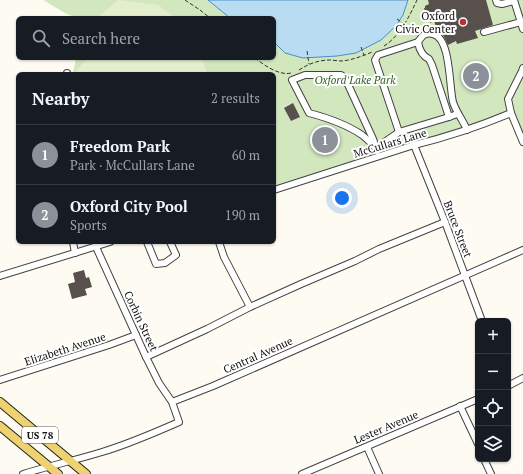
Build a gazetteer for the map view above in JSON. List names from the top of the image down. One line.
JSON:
{"streets":{"main road":["US 78"],"street":["McCullars Lane","Bruce Street","Corbin Street","Elizabeth Avenue","Central Avenue","Lester Avenue"]},"crossings":[["McCullars Lane","Bruce Street"],["Bruce Street","Central Avenue"],["Corbin Street","Elizabeth Avenue"],["Corbin Street","Central Avenue"]],"parks":["Oxford Lake Park"],"places":["Oxford Civic Center"],"page":{"search":"Search here","pins":["2","1"],"heading":["Nearby","2 results"],"list":[{"mark":"1","name":"Freedom Park","note":"Park · McCullars Lane","value":"60 m"},{"mark":"2","name":"Oxford City Pool","note":"Sports","value":"190 m"}],"map_buttons":["+","−"]}}
